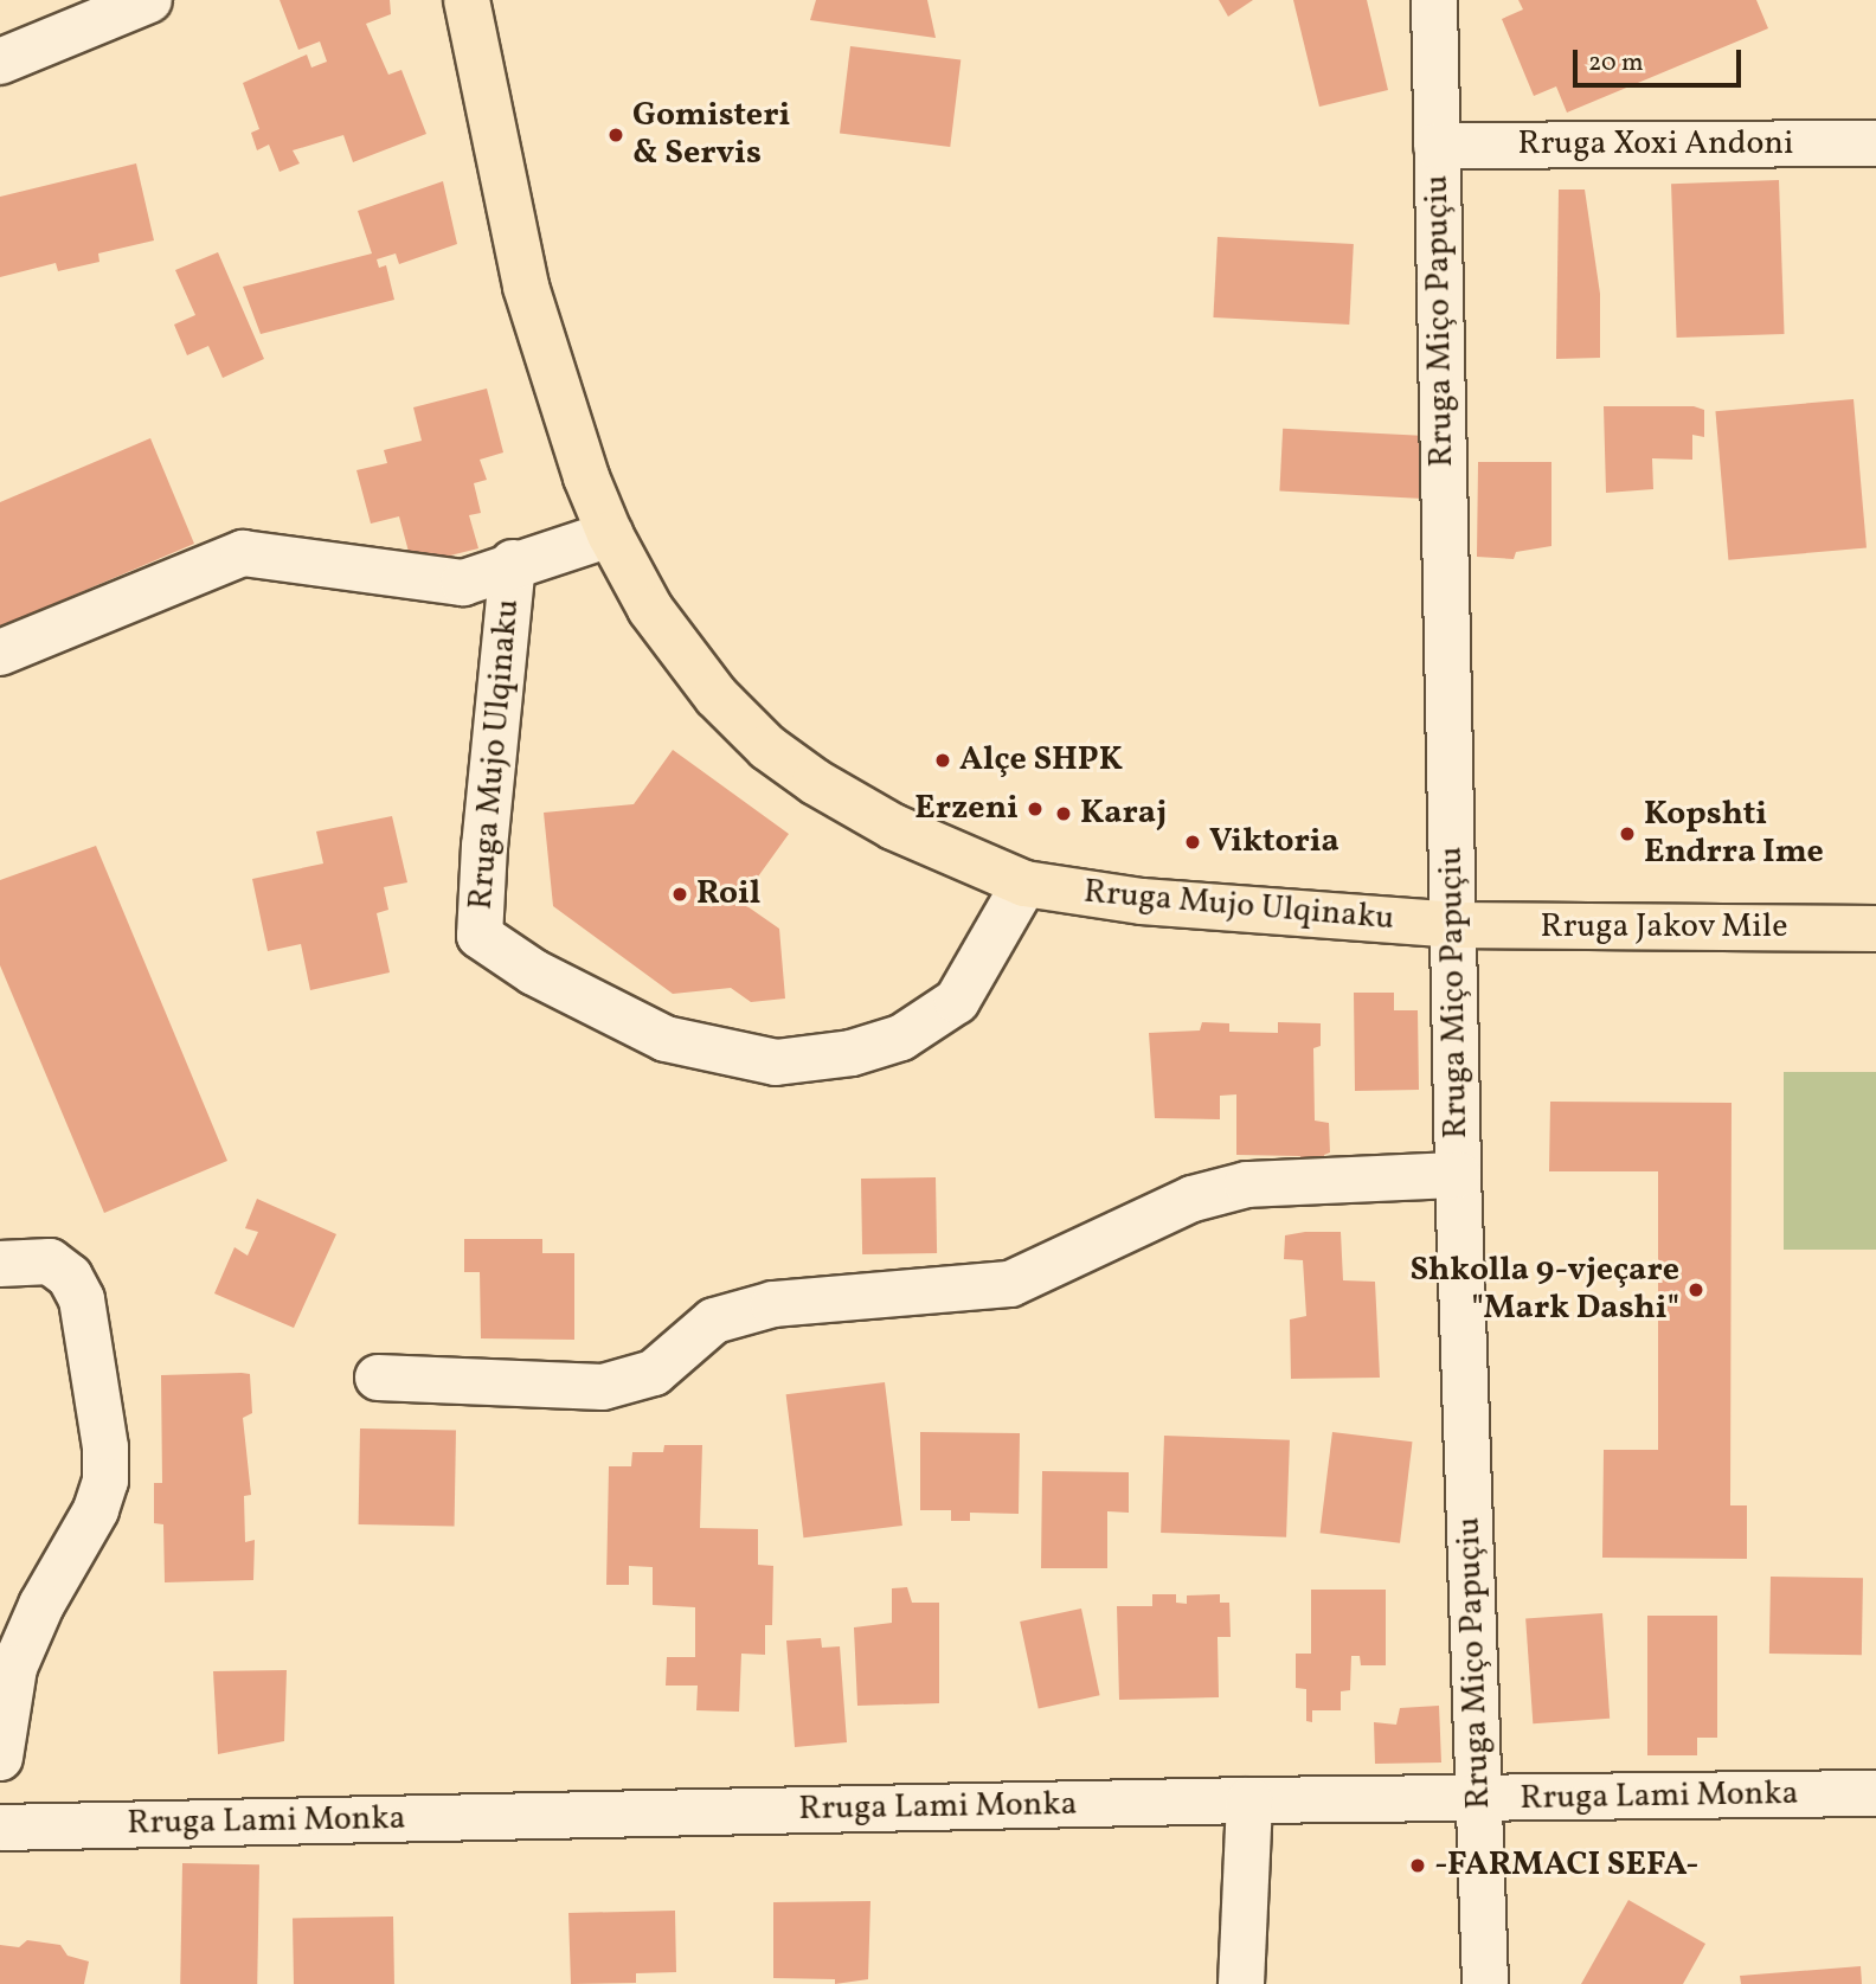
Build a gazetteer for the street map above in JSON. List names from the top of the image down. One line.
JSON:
{"streets":{"main road":["Rruga Mujo Ulqinaku","Rruga Jakov Mile"],"street":["Rruga Xoxi Andoni","Rruga Miço Papuçiu","Rruga Lami Monka"]},"crossings":[["Rruga Xoxi Andoni","Rruga Miço Papuçiu"],["Rruga Miço Papuçiu","Rruga Mujo Ulqinaku"],["Rruga Miço Papuçiu","Rruga Jakov Mile"],["Rruga Miço Papuçiu","Rruga Lami Monka"],["Rruga Mujo Ulqinaku","Rruga Jakov Mile"]],"places":["Gomisteri & Servis","Alçe SHPK","Erzeni","Karaj","Kopshti Endrra Ime","Viktoria","Roil","Shkolla 9-vjeçare \"Mark Dashi\"","-FARMACI SEFA-"],"scale_bar":"20 m"}
